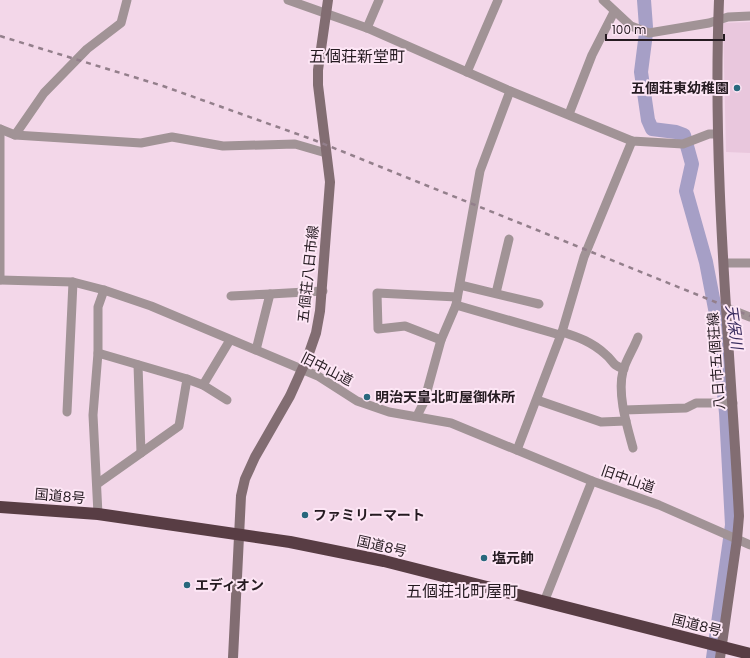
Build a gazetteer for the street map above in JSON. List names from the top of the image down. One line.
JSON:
{"streets":{"highway":["国道8号"],"main road":["五個荘八日市線","八日市五個荘線"],"street":["旧中山道"]},"crossings":[["五個荘八日市線","旧中山道"],["五個荘八日市線","国道8号"],["八日市五個荘線","旧中山道"],["八日市五個荘線","国道8号"]],"districts":["五個荘新堂町","五個荘北町屋町"],"water":["天保川"],"places":["五個荘東幼稚園","明治天皇北町屋御休所","ファミリーマート","塩元帥","エディオン"],"scale_bar":"100 m"}
